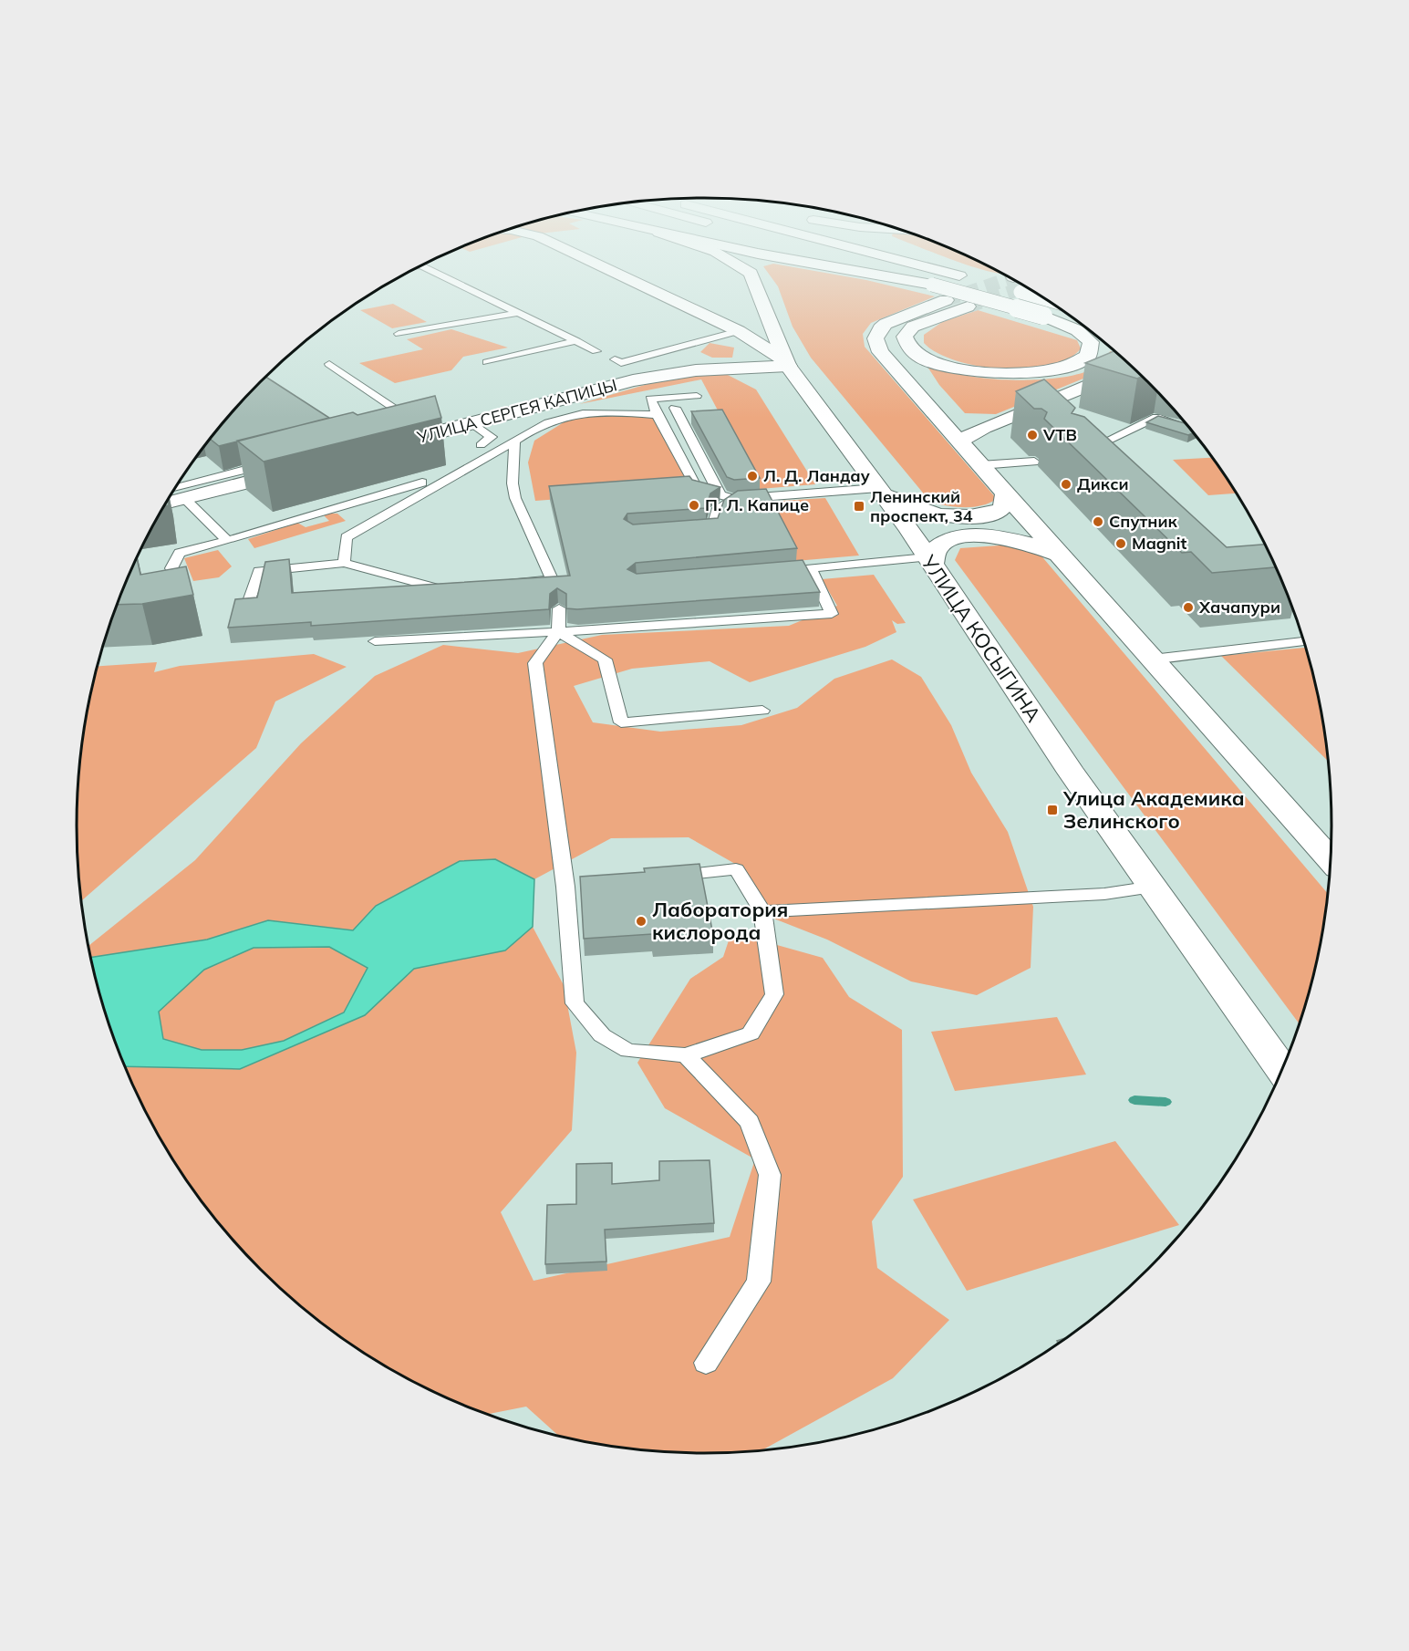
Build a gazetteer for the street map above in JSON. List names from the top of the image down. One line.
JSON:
{"streets":{"main road":["УЛИЦА СЕРГЕЯ КАПИЦЫ","УЛИЦА КОСЫГИНА"]},"crossings":[["УЛИЦА СЕРГЕЯ КАПИЦЫ","УЛИЦА КОСЫГИНА"]],"places":{"other":["VTB","Л. Д. Ландау","Дикси","П. Л. Капице","Спутник","Magnit","Хачапури","Лаборатория кислорода"],"transit":["Ленинский проспект, 34","Улица Академика Зелинского"]}}
